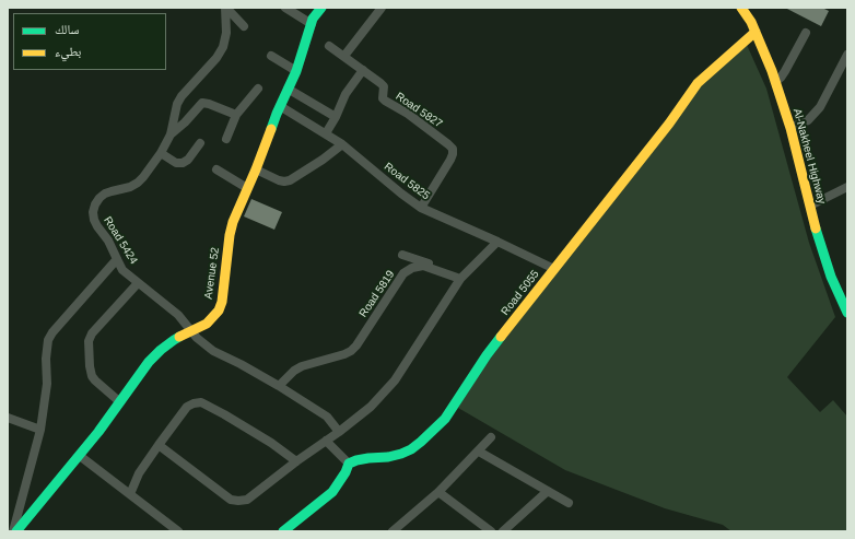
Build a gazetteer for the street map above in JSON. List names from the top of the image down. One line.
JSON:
{"streets":{"street":["Road 5827","Al-Nakheel Highway","Road 5825","Road 5424","Avenue 52","Road 5055","Road 5819"]},"crossings":[["Road 5827","Road 5825"],["Al-Nakheel Highway","Road 5055"],["Road 5825","Avenue 52"],["Road 5825","Road 5055"],["Road 5424","Avenue 52"]],"legend":["سالك","بطيء"]}
